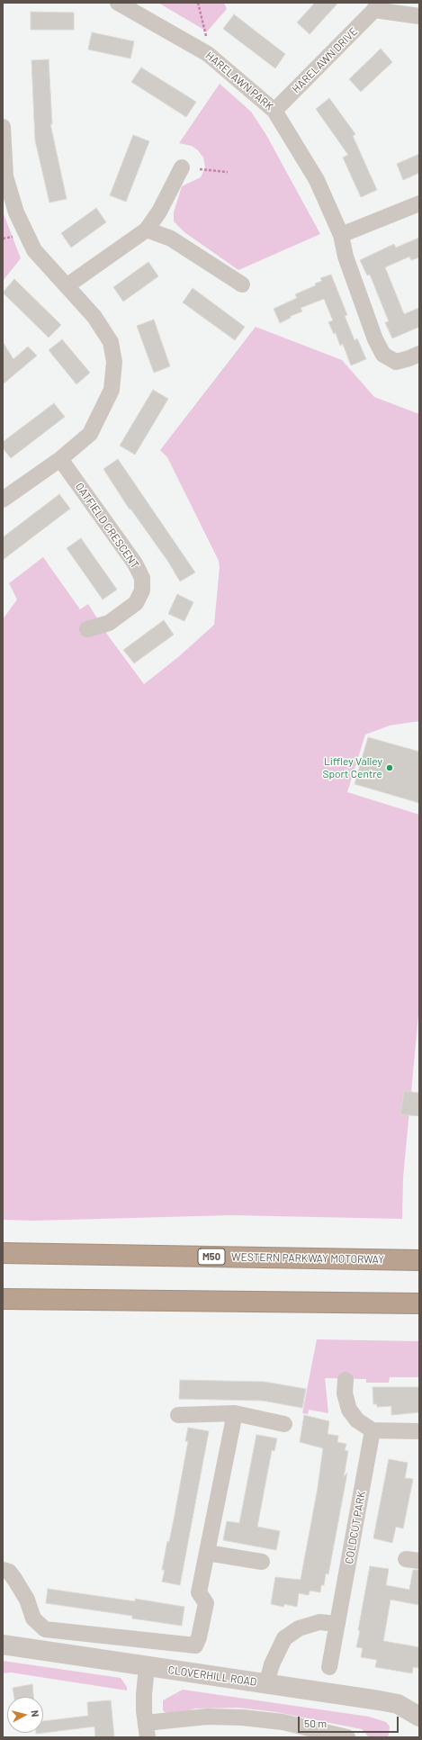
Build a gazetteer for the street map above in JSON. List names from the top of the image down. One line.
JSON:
{"streets":{"highway":["M50","WESTERN PARKWAY MOTORWAY"],"street":["HARELAWN DRIVE","HARELAWN PARK","OATFIELD CRESCENT","COLDCUT PARK","CLOVERHILL ROAD"]},"crossings":[["HARELAWN DRIVE","HARELAWN PARK"]],"places":["Liffley Valley Sport Centre"],"scale_bar":"50 m","north":"right"}
